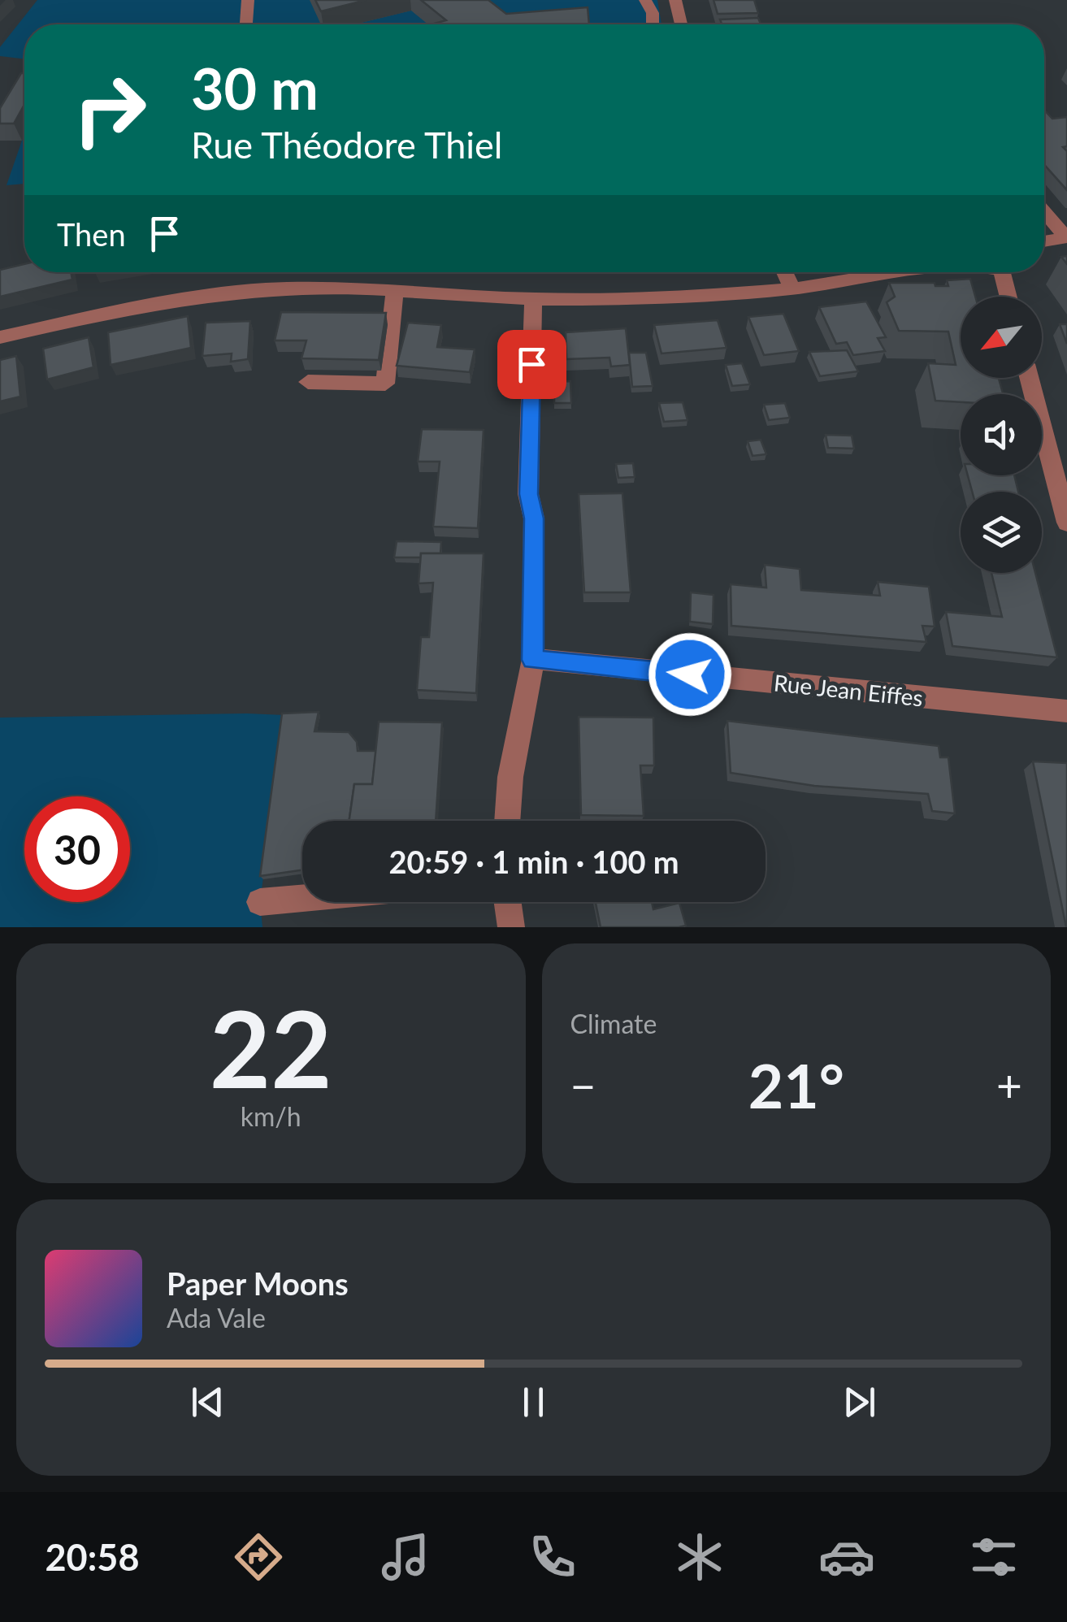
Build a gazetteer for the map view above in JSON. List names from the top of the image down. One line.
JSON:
{"streets":{"street":["Rue Jean Eiffes"]},"north":"bottom left","page":{"turn":["30 m","Rue Théodore Thiel"],"then":"Then","limit":"30","trip":"20:59 · 1 min · 100 m","tile":[["22","km/h"],"Climate"],"heat":["−","21°","+"],"song":["Paper Moons","Ada Vale"],"tabs":"20:58"}}
